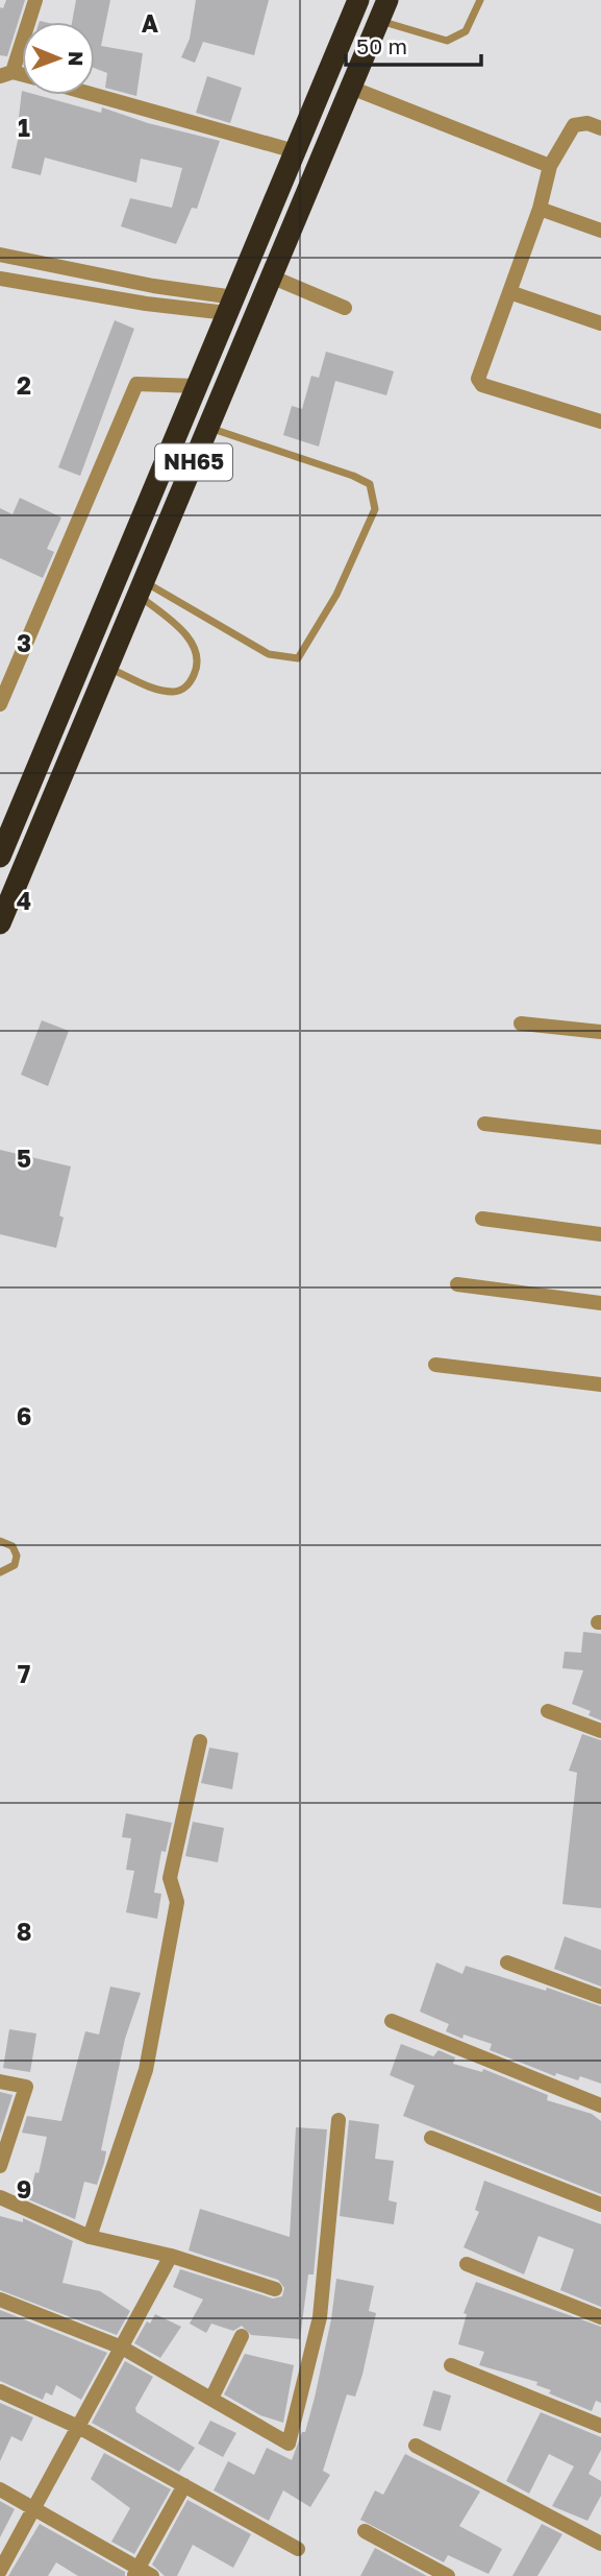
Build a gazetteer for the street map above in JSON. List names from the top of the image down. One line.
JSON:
{"streets":{"highway":["NH65"]},"scale_bar":"50 m","north":"right","grid":{"columns":["A"],"rows":["1","2","3","4","5","6","7","8","9"]}}
